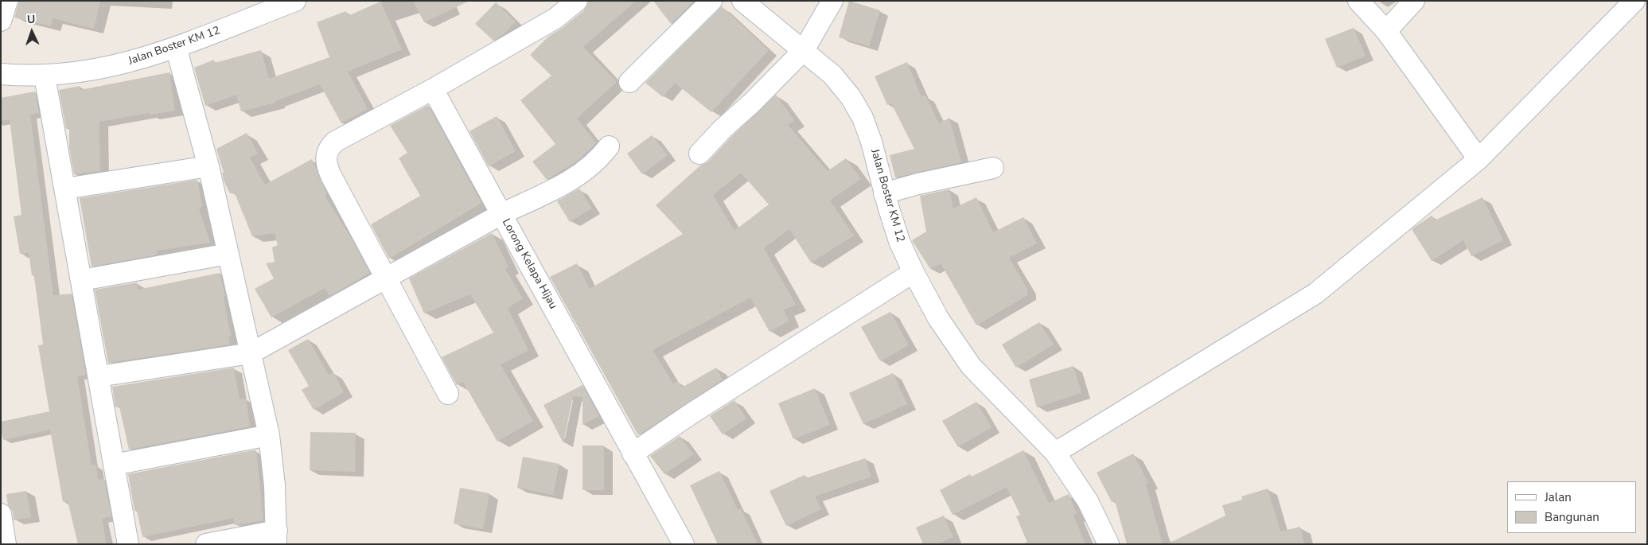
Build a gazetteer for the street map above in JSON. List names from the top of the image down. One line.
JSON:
{"streets":{"street":["Jalan Boster KM 12","Lorong Kelapa Hijau"]},"legend":["Jalan","Bangunan"],"north":"top"}
